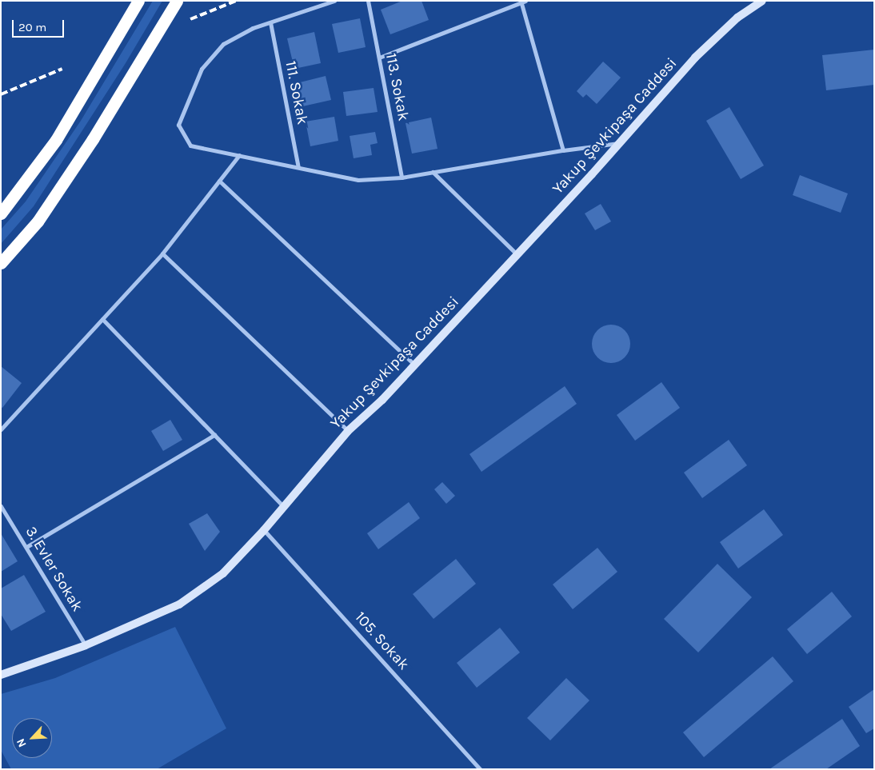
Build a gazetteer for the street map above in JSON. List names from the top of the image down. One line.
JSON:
{"streets":{"main road":["Yakup Şevkipaşa Caddesi"],"street":["113. Sokak","111. Sokak","3. Evler Sokak","105. Sokak"]},"crossings":[["Yakup Şevkipaşa Caddesi","3. Evler Sokak"],["Yakup Şevkipaşa Caddesi","105. Sokak"]],"scale_bar":"20 m","north":"bottom left"}
